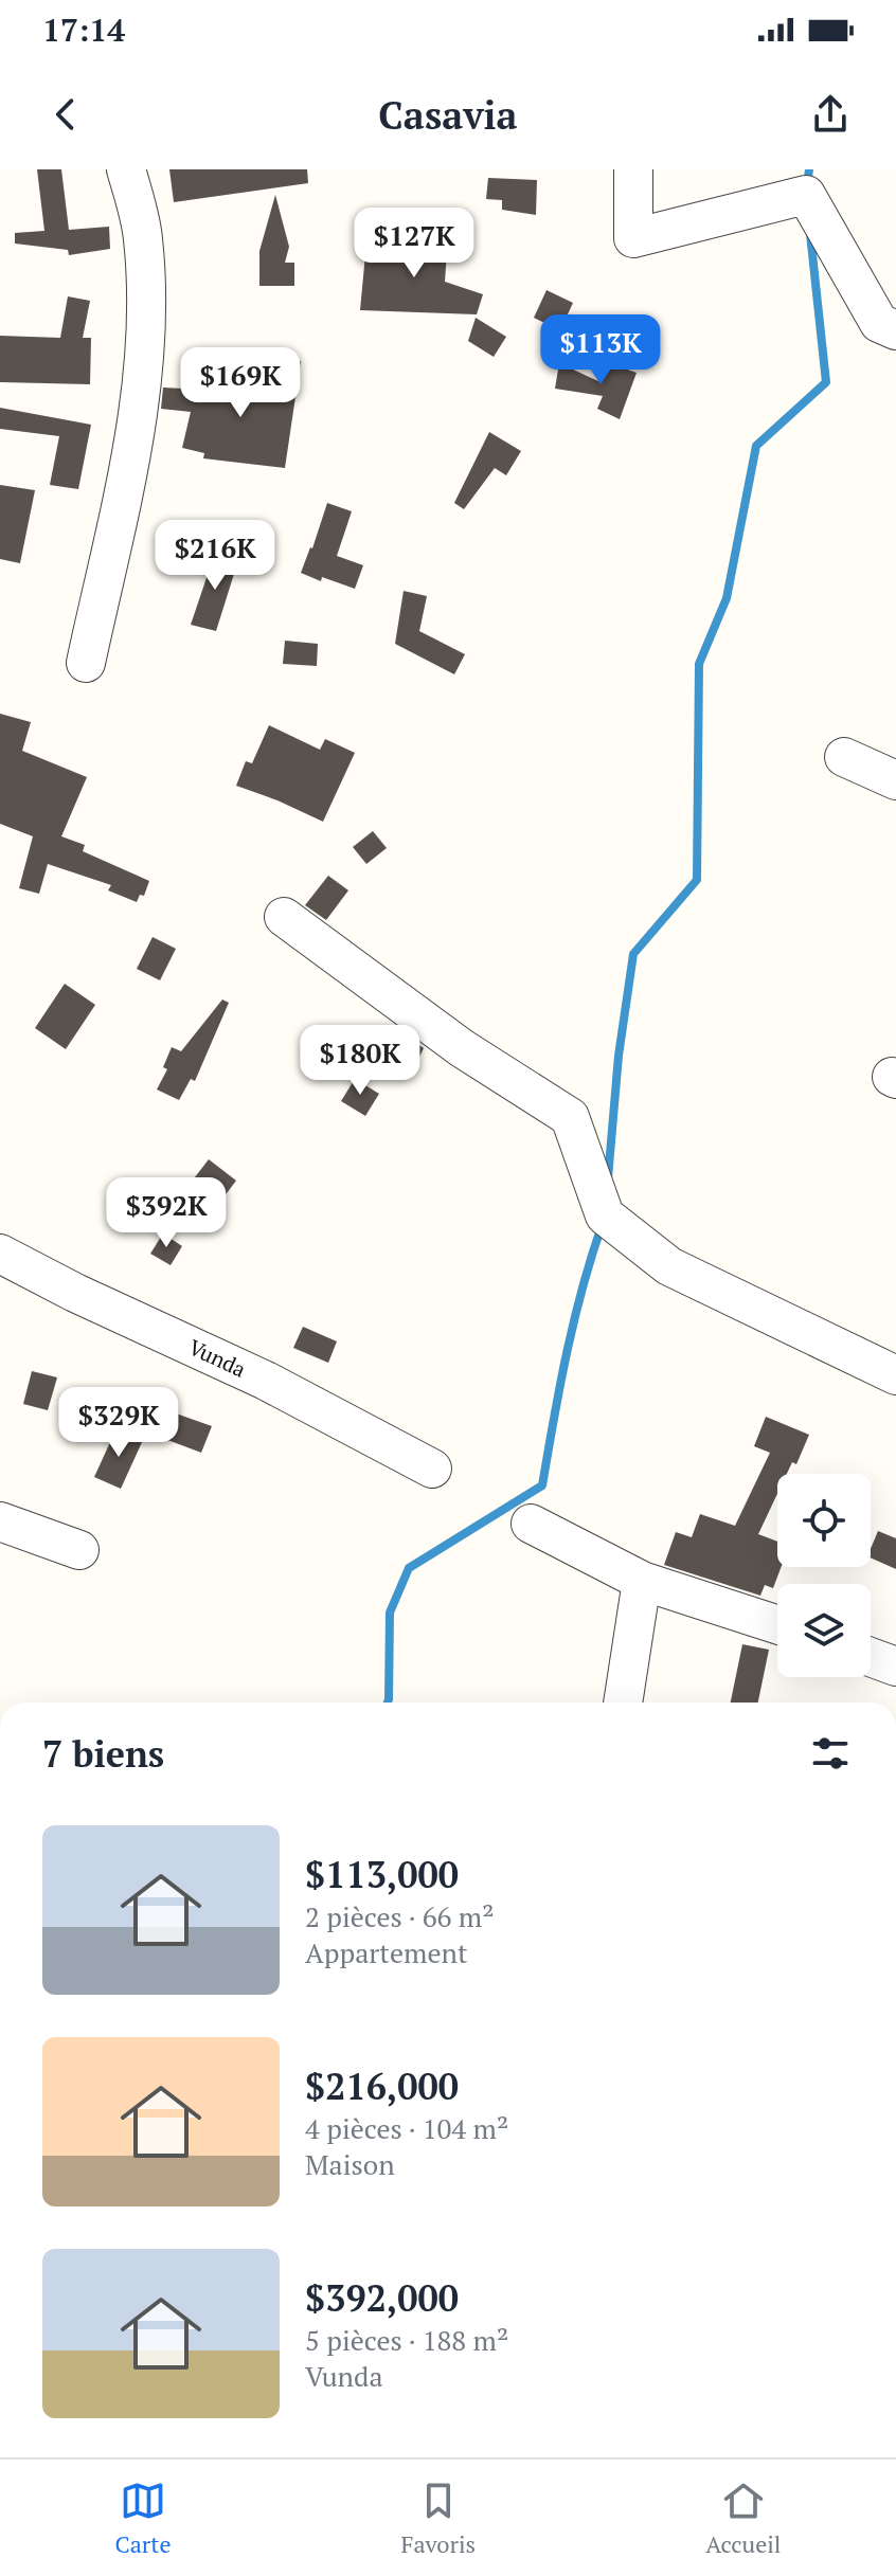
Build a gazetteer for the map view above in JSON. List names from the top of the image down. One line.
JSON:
{"streets":{"street":["Vunda"]},"page":{"status":"17:14","header":"Casavia","price":["$127K","$113K","$169K","$216K","$180K","$392K","$329K"],"heading":"7 biens","list":[{"name":"$113,000","note":"2 pièces · 66 m² · Appartement"},{"name":"$216,000","note":"4 pièces · 104 m² · Maison"},{"name":"$392,000","note":"5 pièces · 188 m² · Vunda"}],"tabs":["Carte","Favoris","Accueil"]}}
